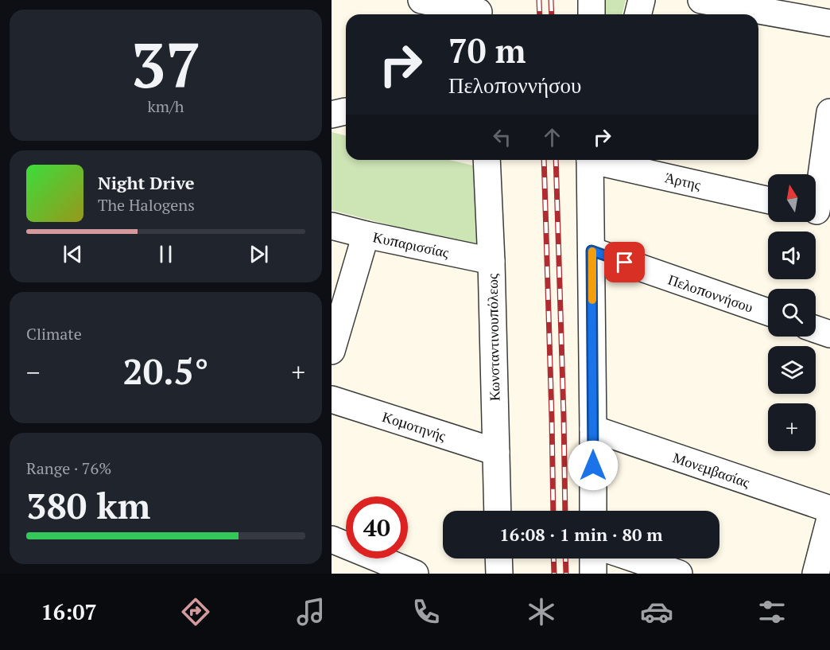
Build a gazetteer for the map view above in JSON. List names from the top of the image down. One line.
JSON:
{"streets":{"street":["Άρτης","Κυπαρισσίας","Πελοποννήσου","Κωνσταντινουπόλεως","Κομοτηνής","Μονεμβασίας"]},"crossings":[["Κυπαρισσίας","Κωνσταντινουπόλεως"],["Κωνσταντινουπόλεως","Κομοτηνής"]],"north":"top","page":{"tile":[["37","km/h"],"Climate",["Range · 76%","380 km"]],"turn":["70 m","Πελοποννήσου"],"song":["Night Drive","The Halogens"],"map_buttons":"+","heat":["−","20.5°","+"],"limit":"40","trip":"16:08 · 1 min · 80 m","tabs":"16:07"}}
